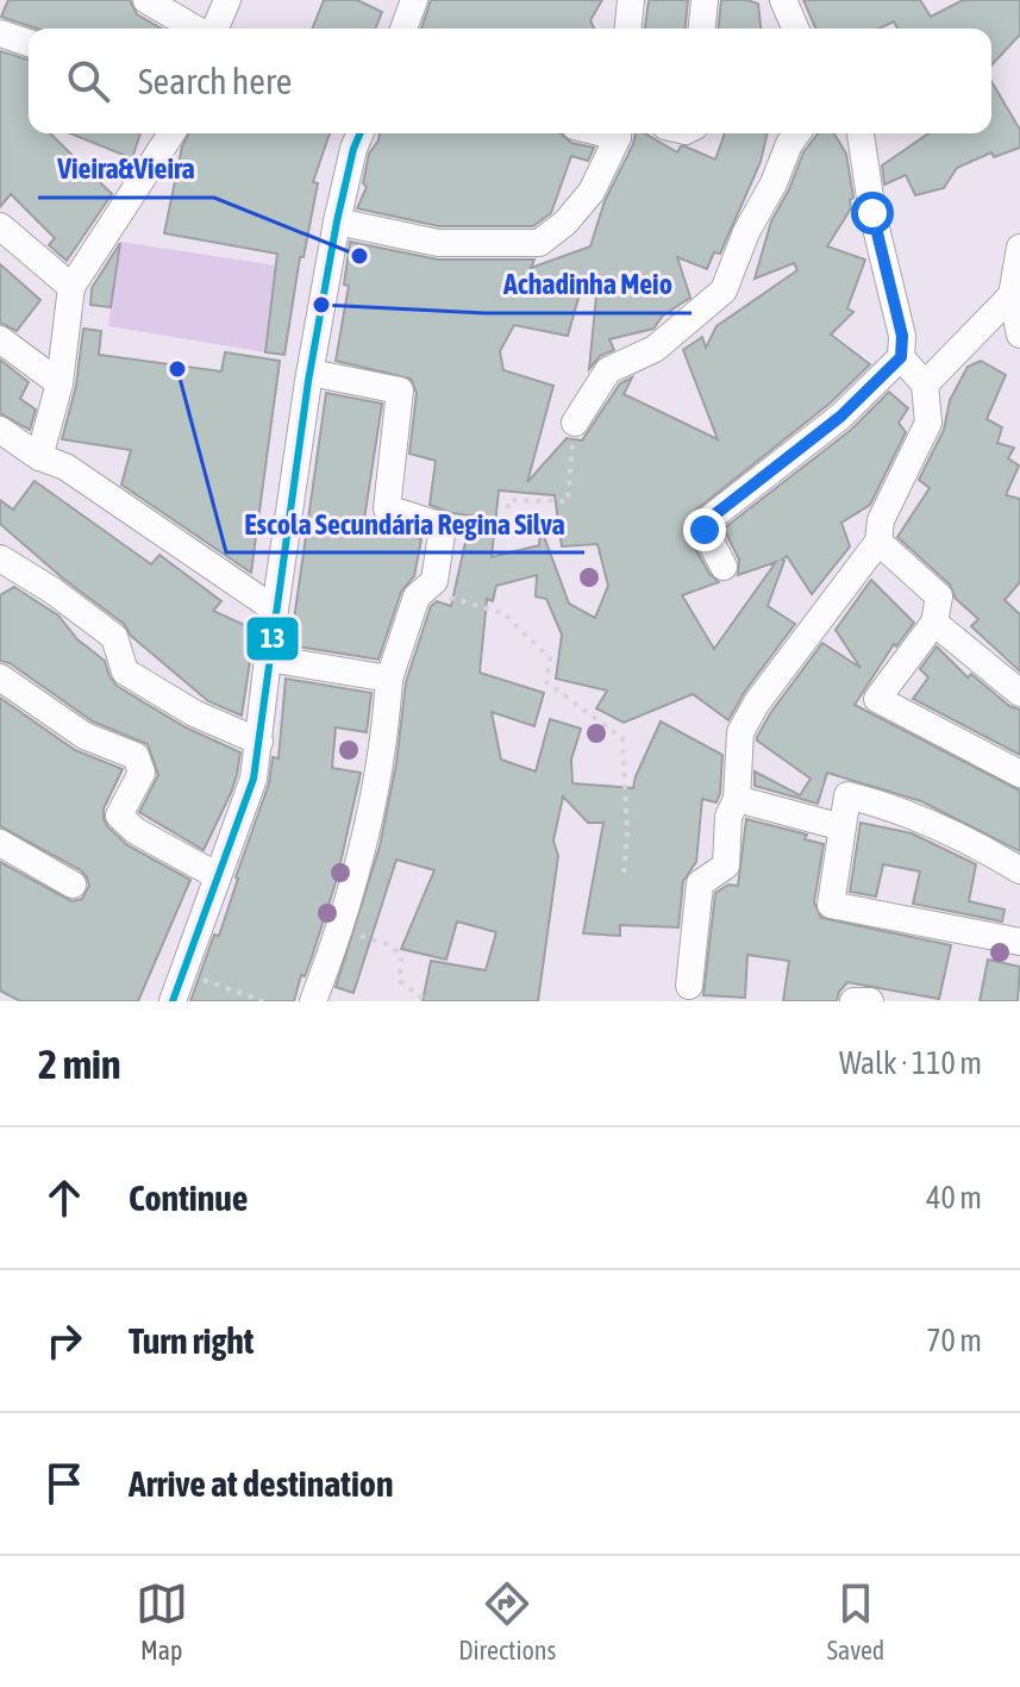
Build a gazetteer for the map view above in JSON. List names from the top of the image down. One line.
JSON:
{"places":["Vieira&Vieira","Achadinha Meio","Escola Secundária Regina Silva"],"lines":["transit line 13"],"page":{"search":"Search here","heading":["2 min","Walk · 110 m"],"list":[["Continue","40 m"],["Turn right","70 m"],"Arrive at destination"],"nav":["Map","Directions","Saved"]}}
